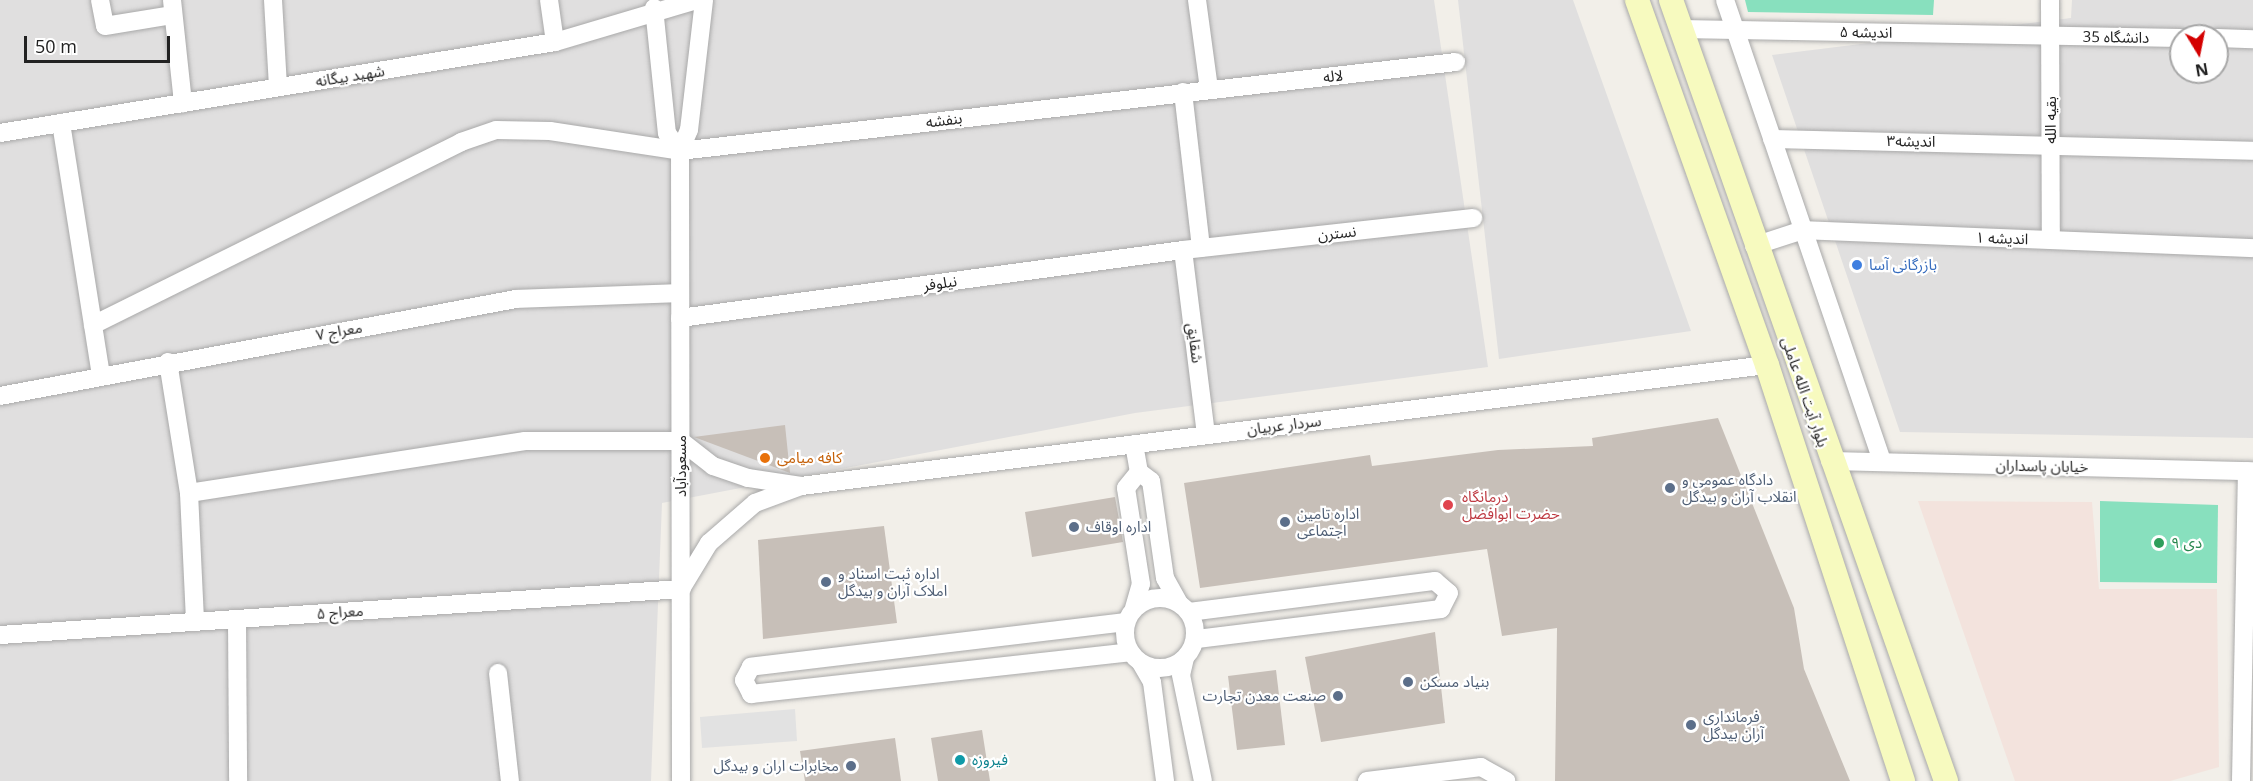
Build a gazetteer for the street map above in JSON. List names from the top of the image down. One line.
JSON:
{"streets":{"main road":["بلوار آیت‌ الله عاملی"],"street":["اندیشه ۵","دانشگاه 35","شهید بیگانه","لاله","بنفشه","بقیه الله","اندیشه۳","نسترن","اندیشه ۱","نیلوفر","معراج ۷","شقایق","سردار عربیان","مسعودآباد","خیابان پاسداران","معراج ۵"]},"crossings":[["اندیشه ۵","دانشگاه 35"],["اندیشه ۵","بقیه الله"],["اندیشه ۵","بلوار آیت‌ الله عاملی"],["دانشگاه 35","بقیه الله"],["شهید بیگانه","مسعودآباد"],["لاله","بنفشه"],["بنفشه","شقایق"],["بنفشه","مسعودآباد"],["بقیه الله","اندیشه۳"],["بقیه الله","اندیشه ۱"],["نسترن","نیلوفر"],["نسترن","شقایق"],["اندیشه ۱","بلوار آیت‌ الله عاملی"],["نیلوفر","شقایق"],["نیلوفر","مسعودآباد"],["معراج ۷","مسعودآباد"],["شقایق","سردار عربیان"],["بلوار آیت‌ الله عاملی","سردار عربیان"],["بلوار آیت‌ الله عاملی","خیابان پاسداران"],["مسعودآباد","معراج ۵"]],"places":["بازرگانی آسا","کافه میامی","دادگاه عمومی و انقلاب آران و بیدگل","درمانگاه حضرت ابوافضل","اداره تامین اجتماعی","اداره اوقاف","۹ دی","اداره ثبت اسناد و املاک آران و بیدگل","بنیاد مسکن","صنعت معدن تجارت","فرمانداری آران بیدگل","فیروزه","مخابرات اران و بیدگل"],"scale_bar":"50 m","north":"bottom"}
